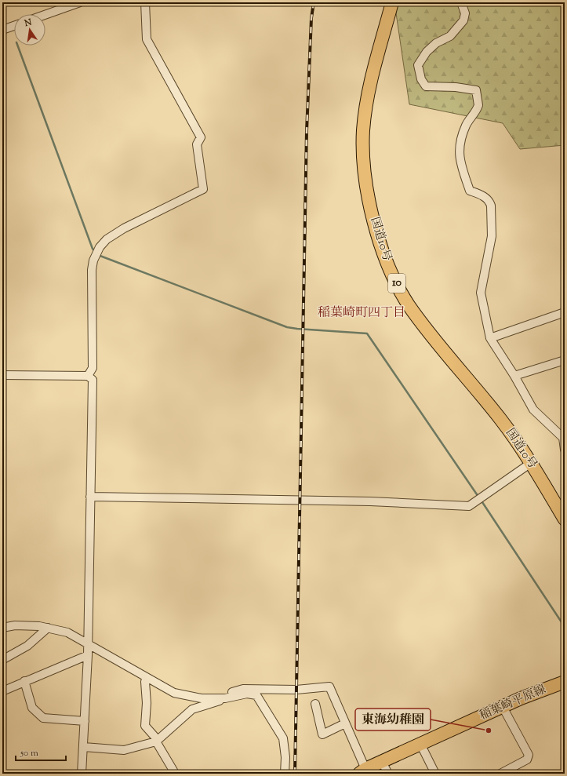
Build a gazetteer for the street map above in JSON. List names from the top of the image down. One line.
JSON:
{"streets":{"main road":["国道10号","10","稲葉崎平原線"]},"districts":["稲葉崎町四丁目"],"places":["東海幼稚園"],"scale_bar":"50 m","north":"top"}
